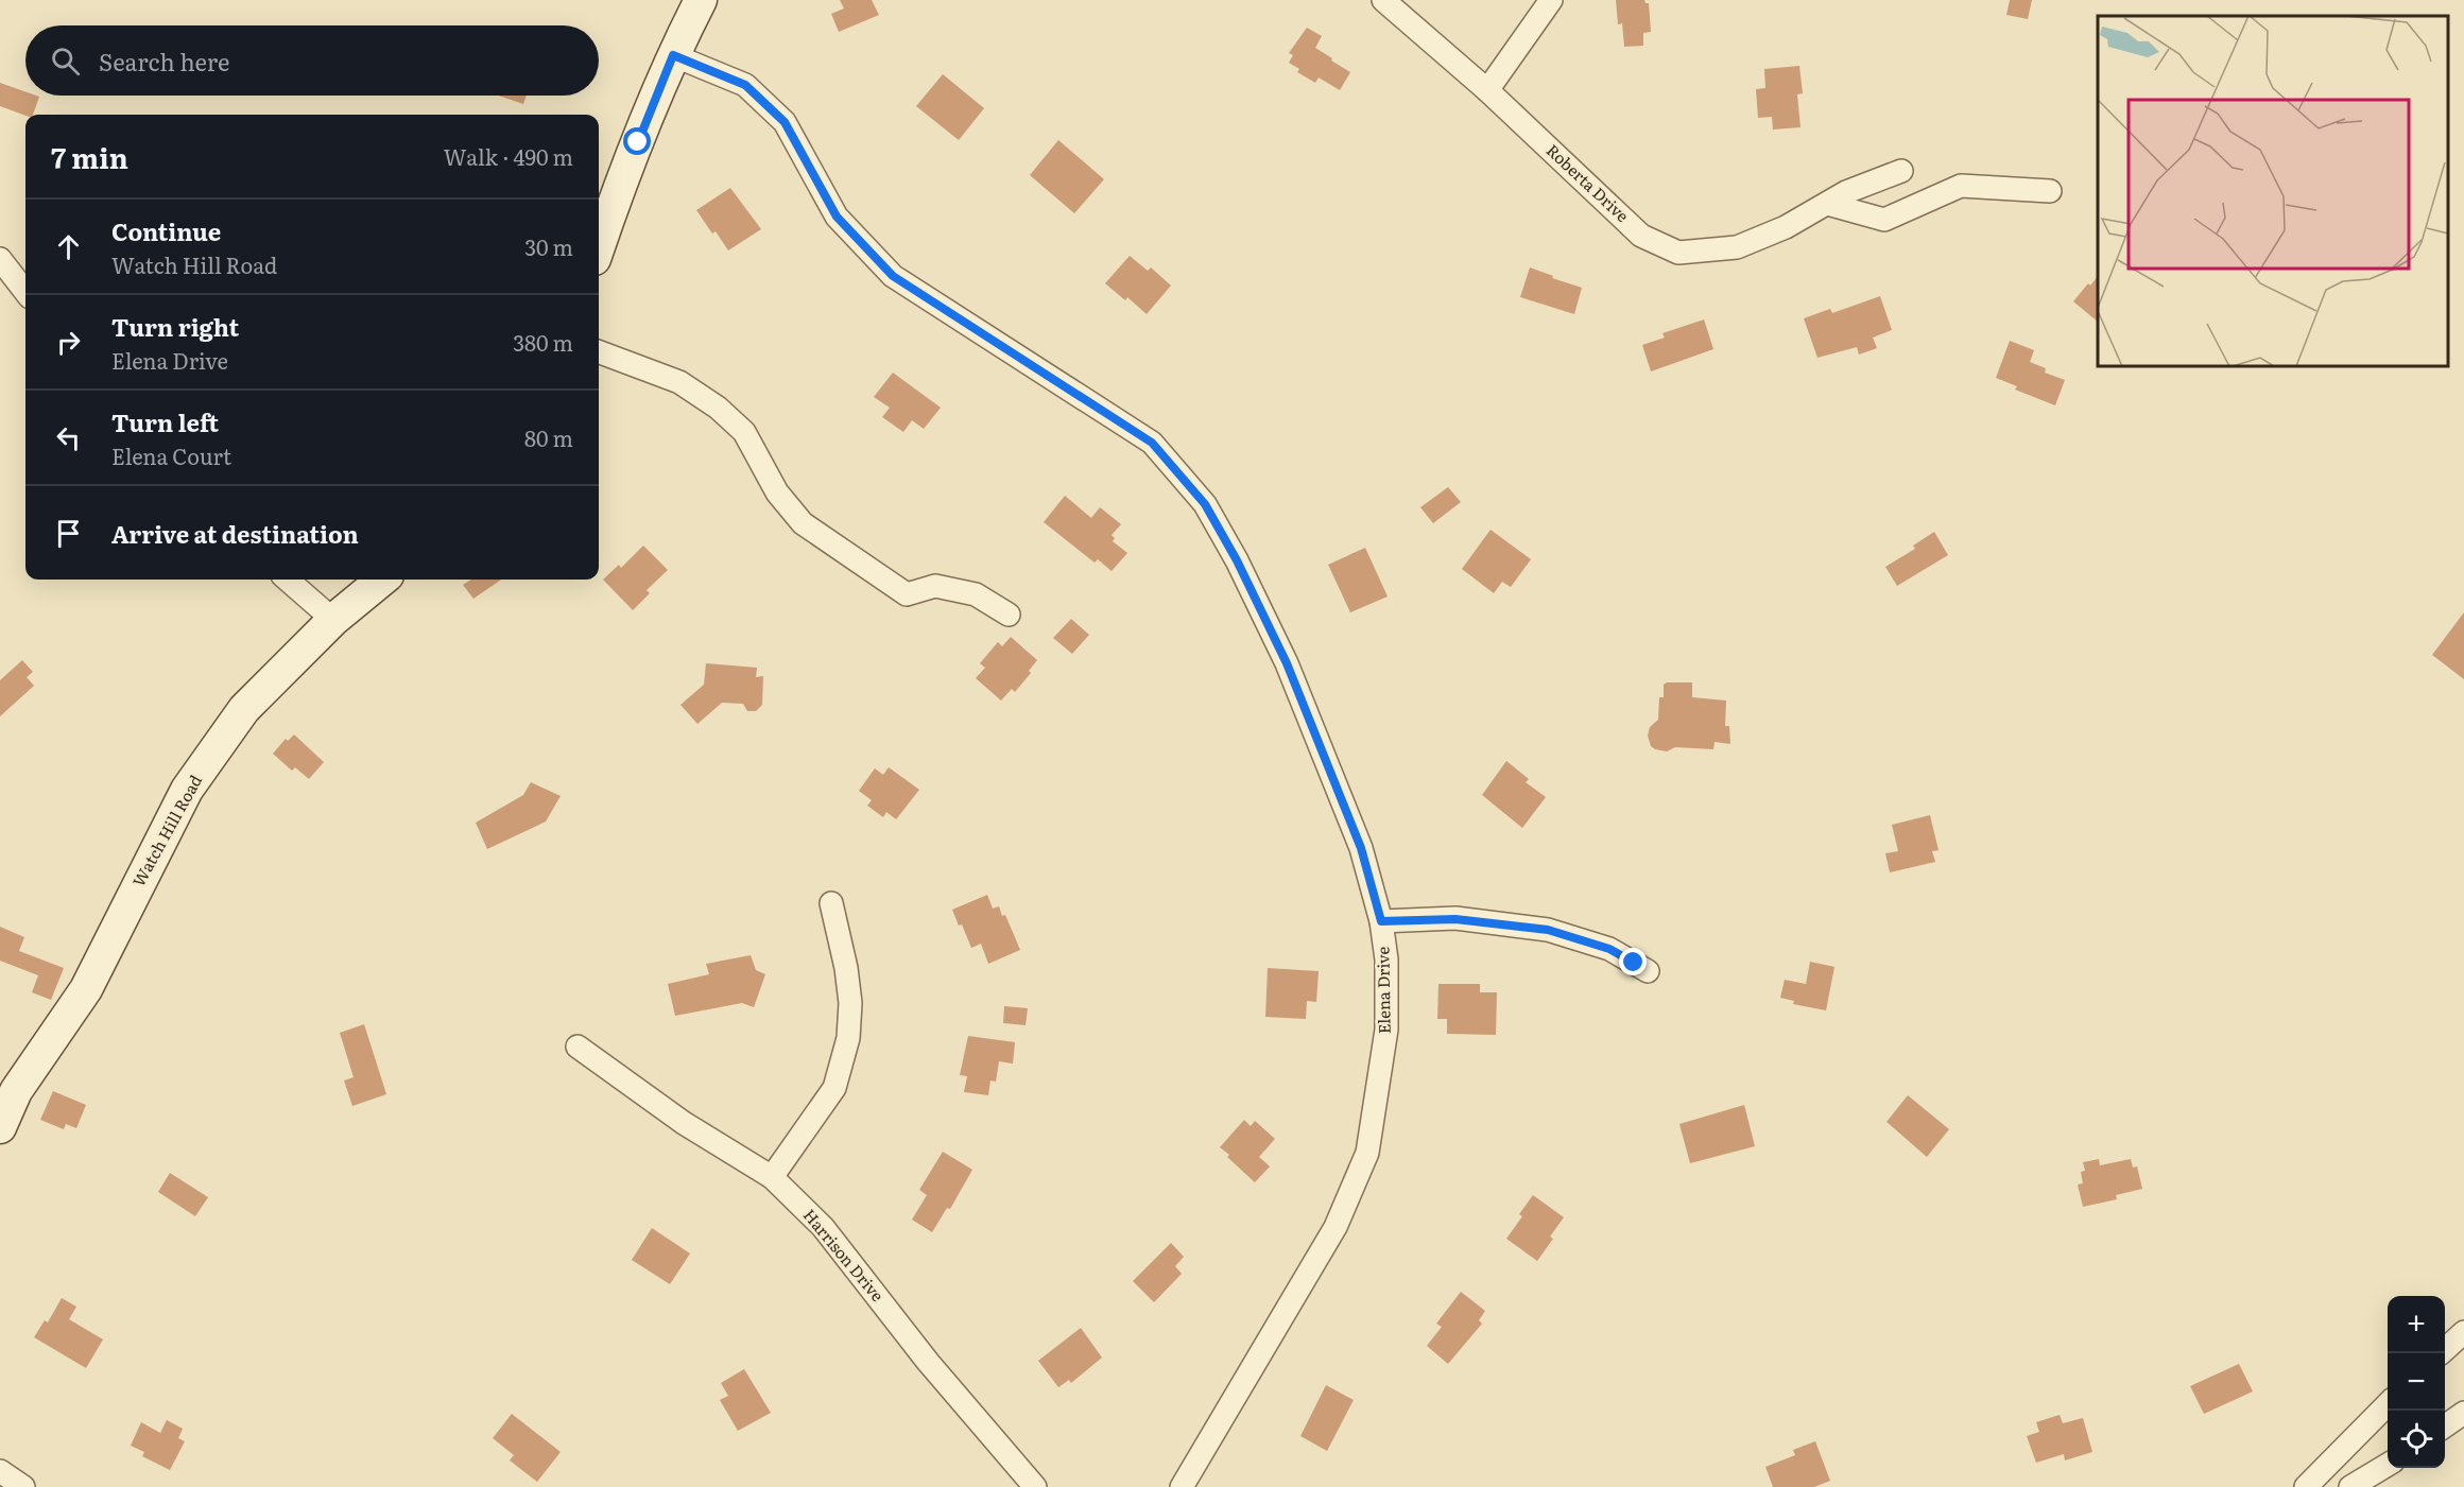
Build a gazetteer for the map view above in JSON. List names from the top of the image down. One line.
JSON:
{"streets":{"street":["Roberta Drive","Watch Hill Road","Elena Drive","Harrison Drive"]},"page":{"search":"Search here","heading":["7 min","Walk · 490 m"],"list":[["Continue","Watch Hill Road","30 m"],["Turn right","Elena Drive","380 m"],["Turn left","Elena Court","80 m"],"Arrive at destination"],"map_buttons":["+","−"]}}
